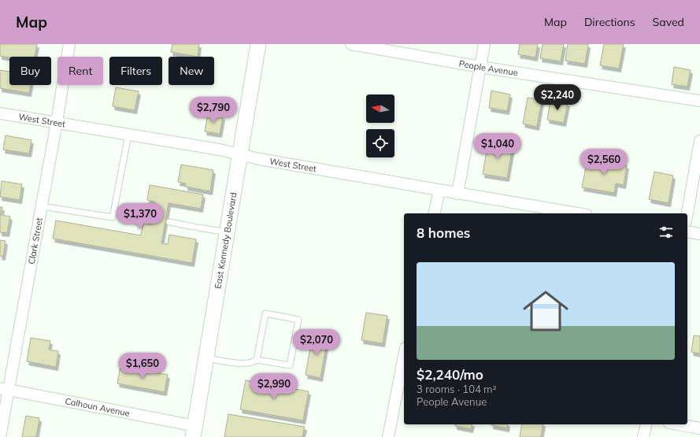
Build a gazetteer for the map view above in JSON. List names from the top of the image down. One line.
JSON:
{"streets":{"main road":["East Kennedy Boulevard"],"street":["People Avenue","West Street","Clark Street","Calhoun Avenue"]},"crossings":[["West Street","East Kennedy Boulevard"],["West Street","Clark Street"],["East Kennedy Boulevard","Calhoun Avenue"],["Clark Street","Calhoun Avenue"]],"north":"left","page":{"header":"Map","nav":["Map","Directions","Saved"],"chip":["Buy","Rent","Filters","New"],"price":["$2,240","$2,790","$1,040","$2,560","$1,370","$2,070","$1,650","$2,990"],"heading":"8 homes","list":[{"name":"$2,240/mo","note":"3 rooms · 104 m² · People Avenue"}]}}
